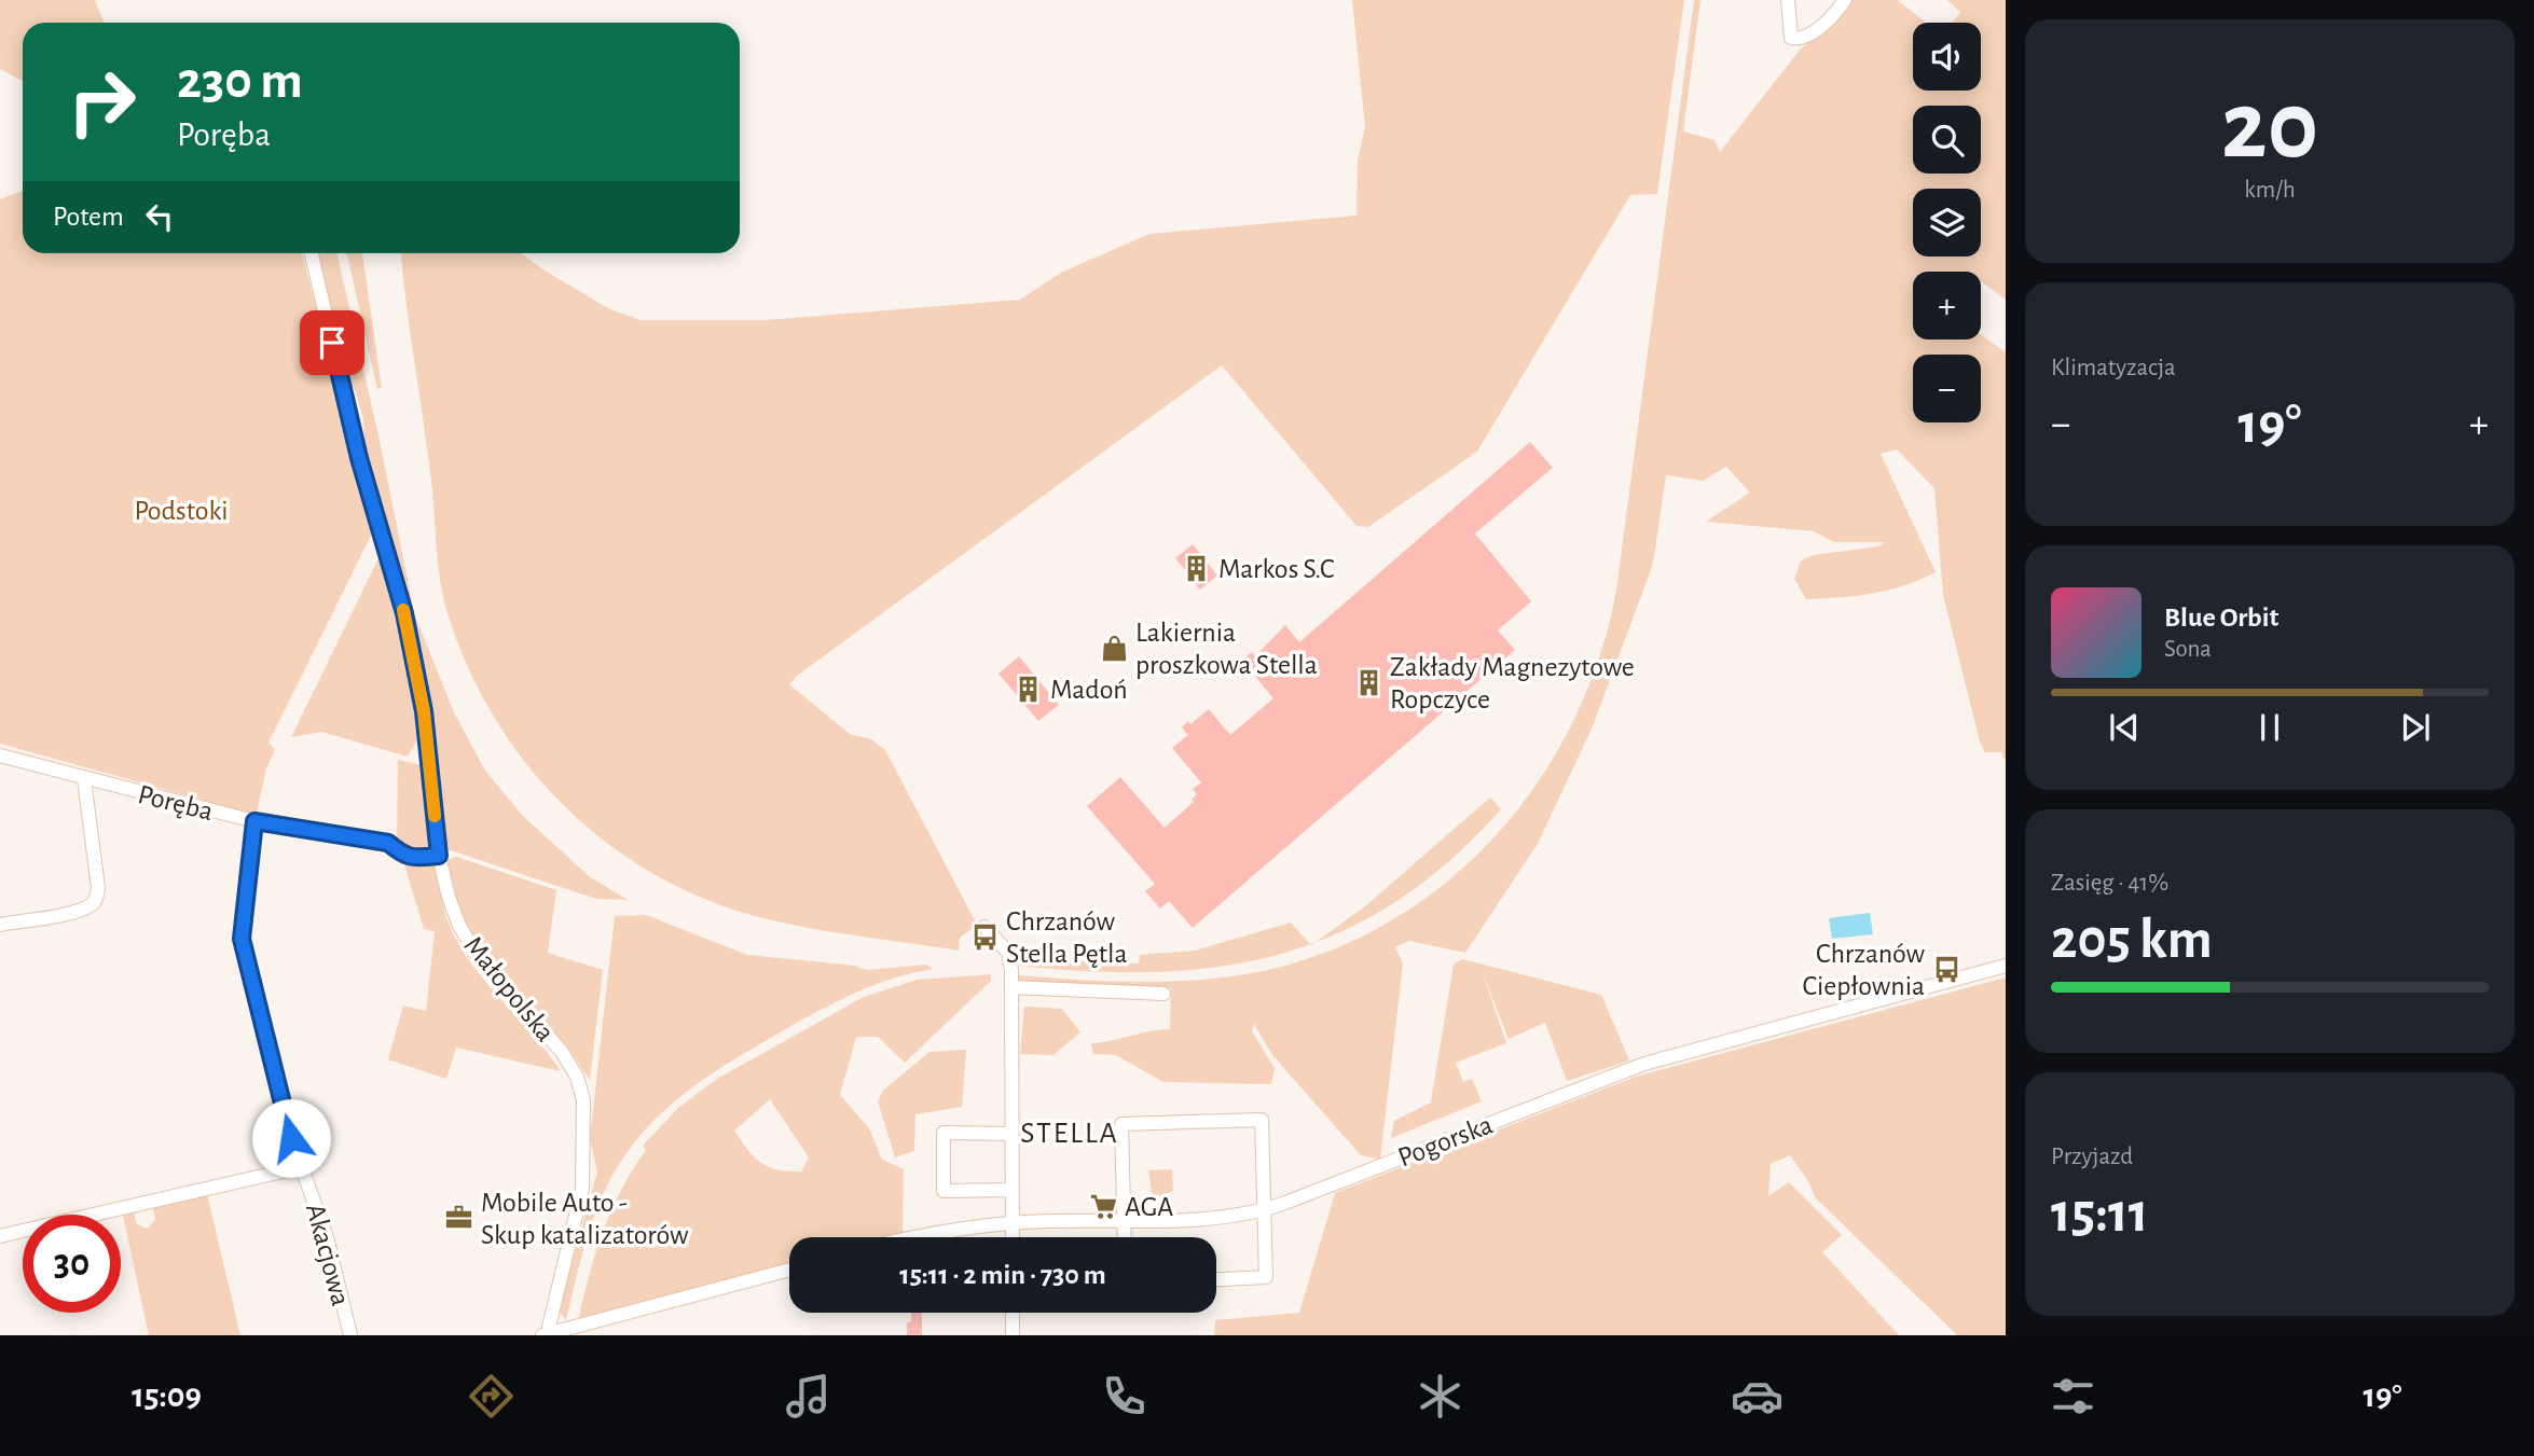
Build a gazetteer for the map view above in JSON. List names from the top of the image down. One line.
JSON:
{"streets":{"street":["Poręba","Małopolska","Pogorska","Akacjowa"]},"crossings":[["Poręba","Małopolska"],["Poręba","Akacjowa"]],"districts":["STELLA"],"parks":["Podstoki"],"places":{"building":["Markos S.C","Zakłady Magnezytowe Ropczyce","Madoń"],"shop":["Lakiernia proszkowa Stella"],"bus stop":["Chrzanów Stella Pętla","Chrzanów Ciepłownia"],"supermarket":["AGA"],"office":["Mobile Auto - Skup katalizatorów"]},"page":{"tile":[["20","km/h"],"Klimatyzacja",["Zasięg · 41%","205 km"],["Przyjazd","15:11"]],"map_buttons":["+","−"],"turn":["230 m","Poręba"],"then":"Potem","heat":["−","19°","+"],"song":["Blue Orbit","Sona"],"limit":"30","trip":"15:11 · 2 min · 730 m","tabs":["15:09","19°"]}}
